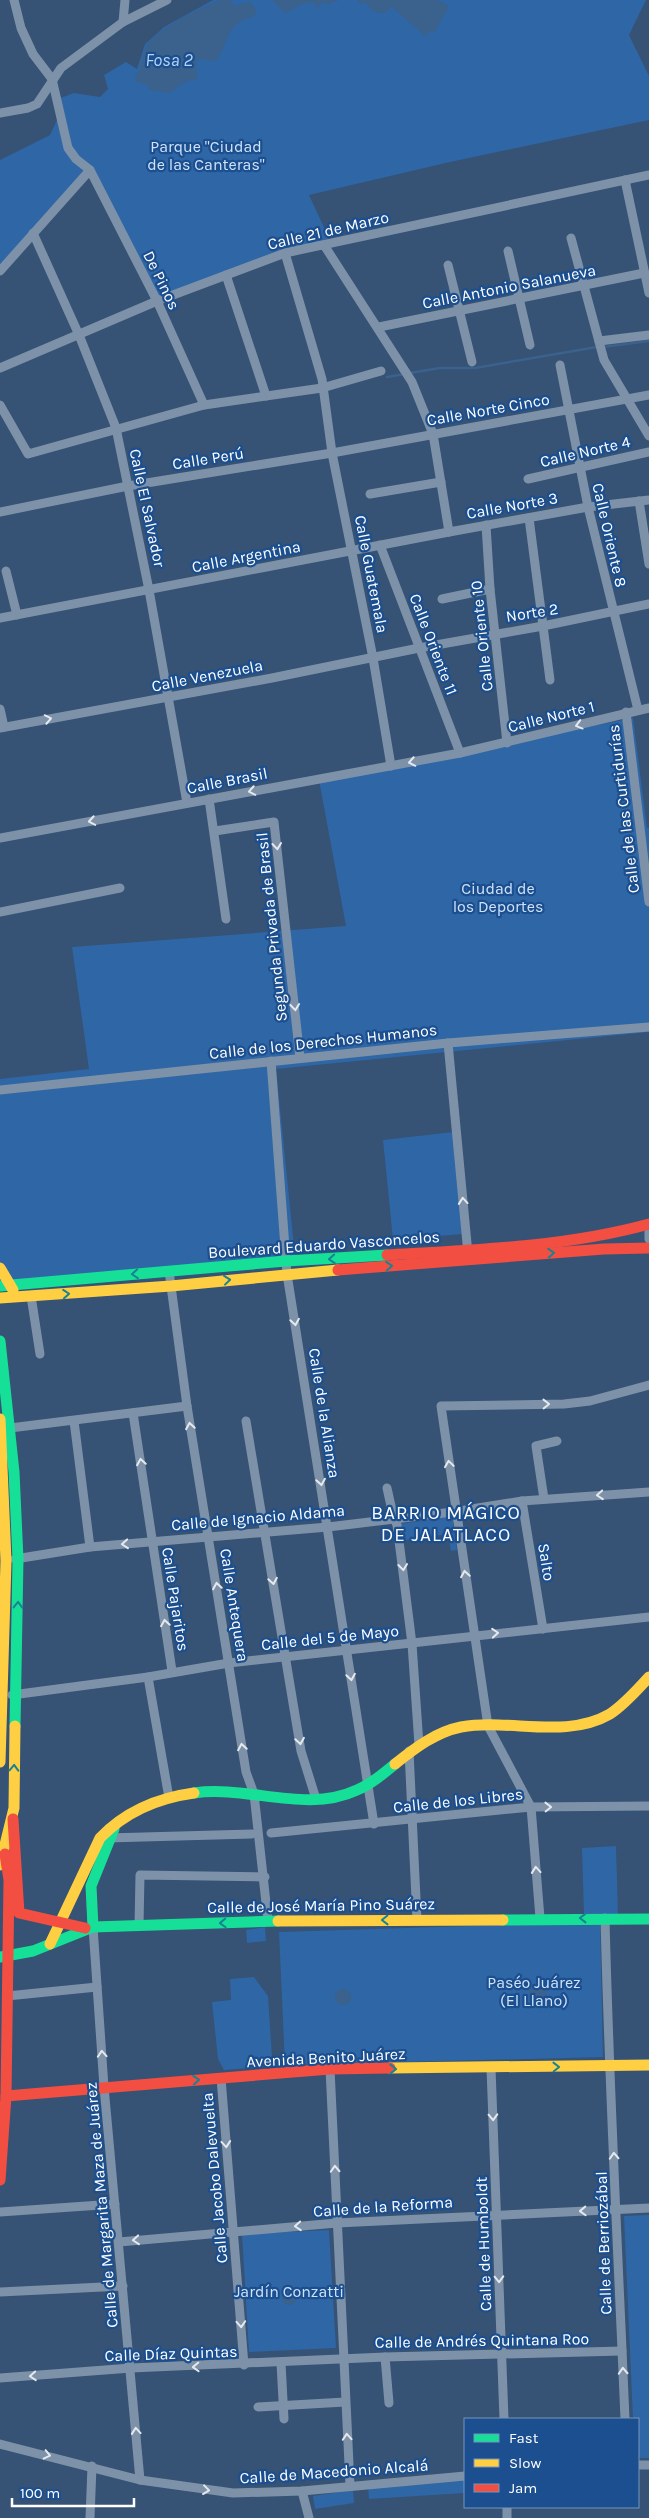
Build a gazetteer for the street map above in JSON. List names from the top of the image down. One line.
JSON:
{"streets":{"main road":["Boulevard Eduardo Vasconcelos","Calle de José María Pino Suárez","Avenida Benito Juárez"],"street":["Calle 21 de Marzo","De Pinos","Calle Antonio Salanueva","Calle Norte Cinco","Calle Norte 4","Calle Perú","Calle Norte 3","Calle El Salvador","Calle Oriente 8","Calle Argentina","Calle Guatemala","Norte 2","Calle Oriente 10","Calle Oriente 11","Calle Venezuela","Calle Norte 1","Calle Brasil","Calle de las Curtidurías","Segunda Privada de Brasil","Calle de los Derechos Humanos","Calle de la Alianza","Calle de Ignacio Aldama","Salto","Calle Pajaritos","Calle Antequera","Calle del 5 de Mayo","Calle de los Libres","Calle Jacobo Dalevuelta","Calle de Margarita Maza de Juárez","Calle de la Reforma","Calle de Berriozábal","Calle de Humboldt","Calle de Andrés Quintana Roo","Calle Díaz Quintas","Calle de Macedonio Alcalá"]},"crossings":[["Calle 21 de Marzo","De Pinos"],["Calle 21 de Marzo","Calle El Salvador"],["Calle 21 de Marzo","Calle Guatemala"],["Calle Norte Cinco","Calle Perú"],["Calle Norte Cinco","Calle Oriente 8"],["Calle Norte Cinco","Calle Guatemala"],["Calle Norte 4","Calle Oriente 8"],["Calle Perú","Calle El Salvador"],["Calle Perú","Calle Guatemala"],["Calle Norte 3","Calle Oriente 8"],["Calle Norte 3","Calle Argentina"],["Calle Norte 3","Calle Oriente 10"],["Calle Norte 3","Calle Oriente 11"],["Calle El Salvador","Calle Argentina"],["Calle El Salvador","Calle Venezuela"],["Calle El Salvador","Calle Brasil"],["Calle Oriente 8","Norte 2"],["Calle Oriente 8","Calle Norte 1"],["Calle Argentina","Calle Guatemala"],["Calle Argentina","Calle Oriente 11"],["Calle Guatemala","Calle Venezuela"],["Calle Guatemala","Calle Brasil"],["Norte 2","Calle Oriente 10"],["Norte 2","Calle Oriente 11"],["Norte 2","Calle Venezuela"],["Calle Oriente 10","Calle Norte 1"],["Calle Oriente 11","Calle Venezuela"],["Calle Oriente 11","Calle Norte 1"],["Calle Oriente 11","Calle Brasil"],["Calle Norte 1","Calle Brasil"],["Calle Norte 1","Calle de las Curtidurías"],["Segunda Privada de Brasil","Calle de los Derechos Humanos"],["Calle de los Derechos Humanos","Calle de la Alianza"],["Boulevard Eduardo Vasconcelos","Calle de la Alianza"],["Boulevard Eduardo Vasconcelos","Calle Antequera"],["Calle de la Alianza","Calle de Ignacio Aldama"],["Calle de la Alianza","Calle del 5 de Mayo"],["Calle de la Alianza","Calle de los Libres"],["Calle de Ignacio Aldama","Salto"],["Calle de Ignacio Aldama","Calle Pajaritos"],["Calle de Ignacio Aldama","Calle Antequera"],["Salto","Calle del 5 de Mayo"],["Calle Pajaritos","Calle del 5 de Mayo"],["Calle Antequera","Calle del 5 de Mayo"],["Calle Antequera","Calle de José María Pino Suárez"],["Calle de José María Pino Suárez","Calle de Margarita Maza de Juárez"],["Calle de José María Pino Suárez","Calle de Berriozábal"],["Avenida Benito Juárez","Calle Jacobo Dalevuelta"],["Avenida Benito Juárez","Calle de Margarita Maza de Juárez"],["Avenida Benito Juárez","Calle de Berriozábal"],["Avenida Benito Juárez","Calle de Humboldt"],["Calle Jacobo Dalevuelta","Calle de la Reforma"],["Calle Jacobo Dalevuelta","Calle Díaz Quintas"],["Calle de Margarita Maza de Juárez","Calle de la Reforma"],["Calle de Margarita Maza de Juárez","Calle Díaz Quintas"],["Calle de Margarita Maza de Juárez","Calle de Macedonio Alcalá"],["Calle de la Reforma","Calle de Berriozábal"],["Calle de la Reforma","Calle de Humboldt"],["Calle de Berriozábal","Calle de Andrés Quintana Roo"],["Calle de Humboldt","Calle de Andrés Quintana Roo"],["Calle de Andrés Quintana Roo","Calle Díaz Quintas"]],"one_way":["Calle Venezuela","Calle Norte 1","Calle Brasil","Segunda Privada de Brasil","Calle de José María Pino Suárez","Avenida Benito Juárez","Calle Jacobo Dalevuelta","Calle de Margarita Maza de Juárez","Calle de la Reforma","Calle de Berriozábal","Calle de Humboldt","Calle Díaz Quintas","Calle de Macedonio Alcalá"],"districts":["BARRIO MÁGICO DE JALATLACO"],"water":["Fosa 2"],"parks":["Parque \"Ciudad de las Canteras\"","Ciudad de los Deportes","Paséo Juárez (El Llano)","Jardín Conzatti"],"legend":["Fast","Slow","Jam"],"scale_bar":"100 m"}
